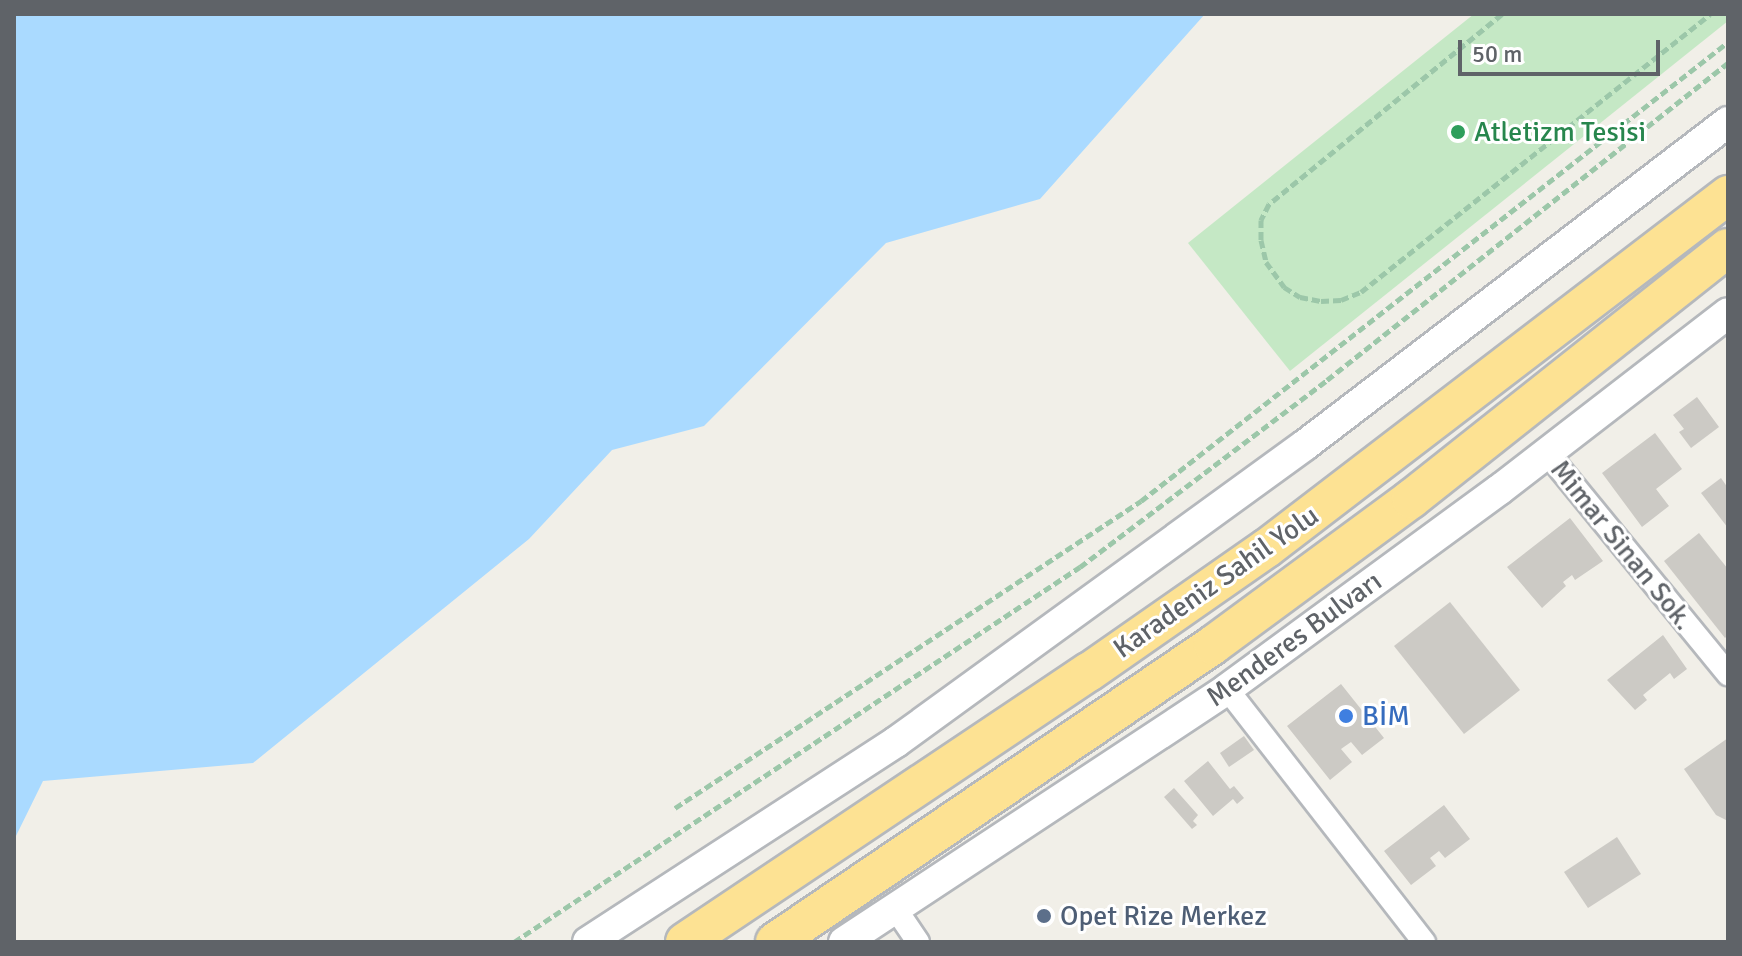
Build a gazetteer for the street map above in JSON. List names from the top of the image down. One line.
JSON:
{"streets":{"highway":["Karadeniz Sahil Yolu"],"street":["Mimar Sinan Sok.","Menderes Bulvarı"]},"crossings":[["Mimar Sinan Sok.","Menderes Bulvarı"]],"places":["Atletizm Tesisi","BİM","Opet Rize Merkez"],"scale_bar":"50 m"}
